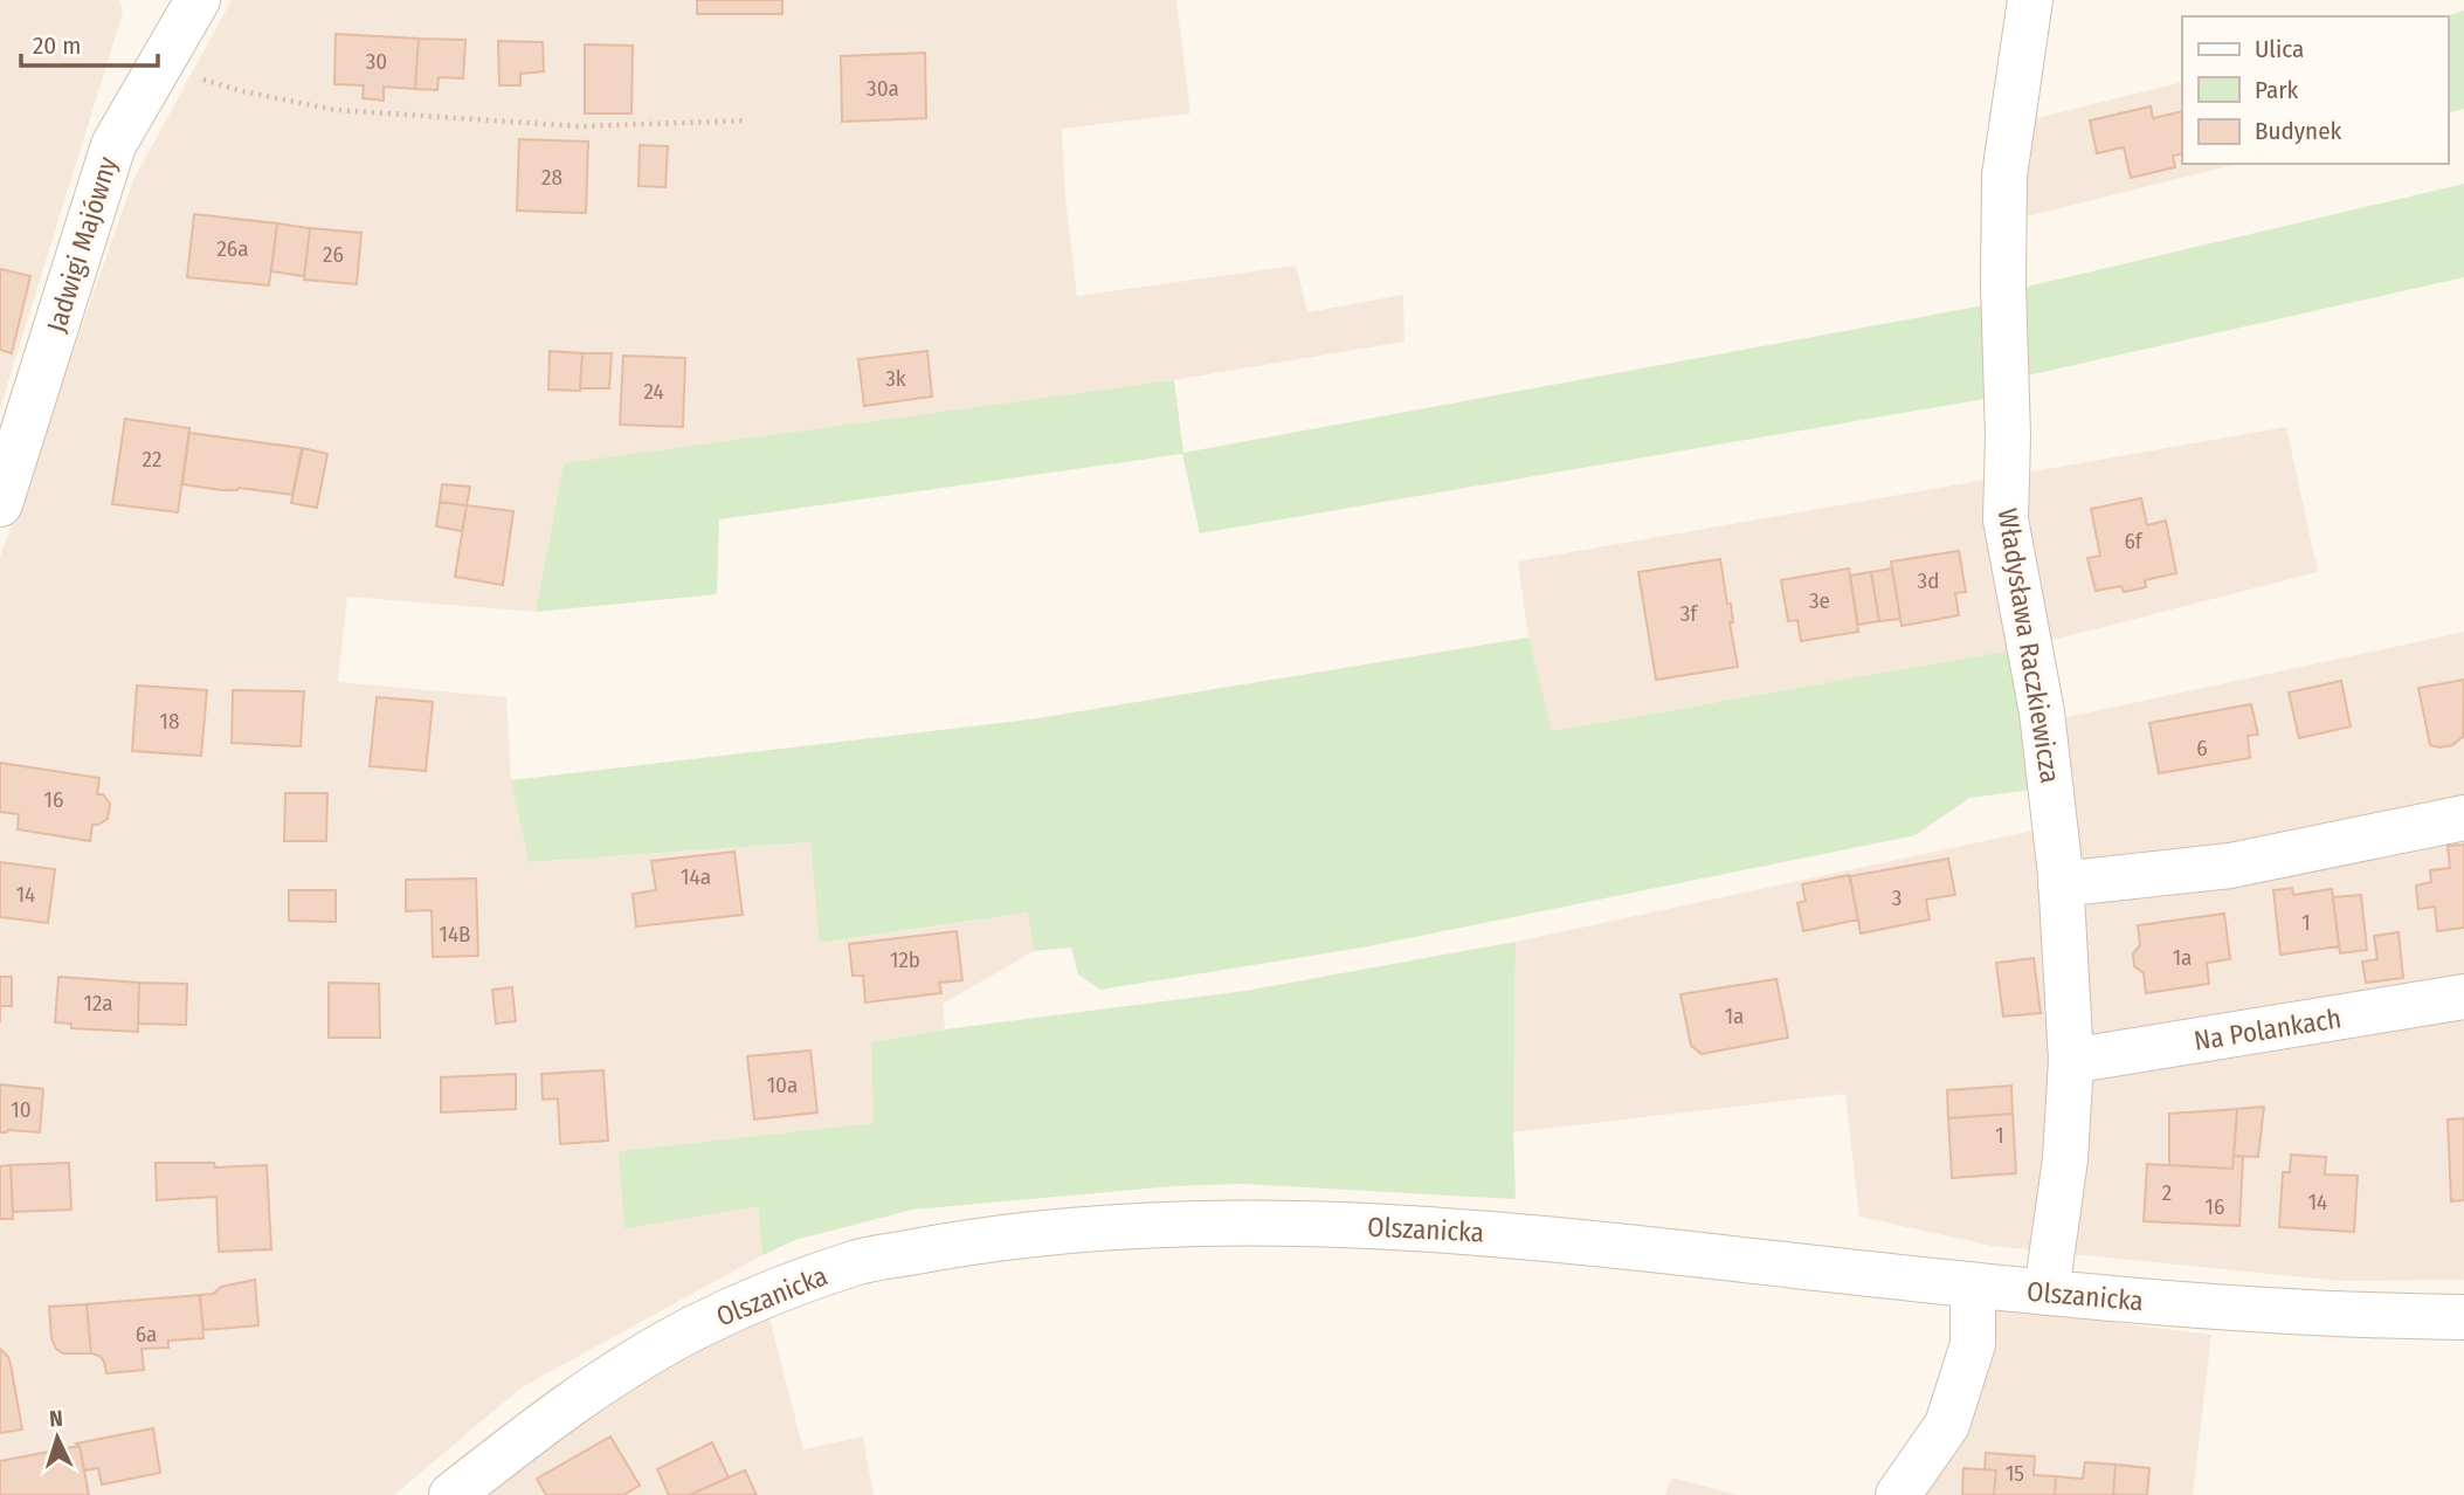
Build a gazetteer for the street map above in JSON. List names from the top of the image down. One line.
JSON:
{"streets":{"street":["Jadwigi Majówny","Władysława Raczkiewicza","Na Polankach","Olszanicka"]},"crossings":[["Władysława Raczkiewicza","Na Polankach"],["Władysława Raczkiewicza","Olszanicka"]],"house_numbers":["30","30a","28","26a","26","3k","24","22","6f","3d","3e","3f","18","6","16","14a","14","3","1","14B","1a","12b","12a","1a","10a","10","1","2","14","16","6a","15"],"legend":["Ulica","Park","Budynek"],"scale_bar":"20 m","north":"top"}
